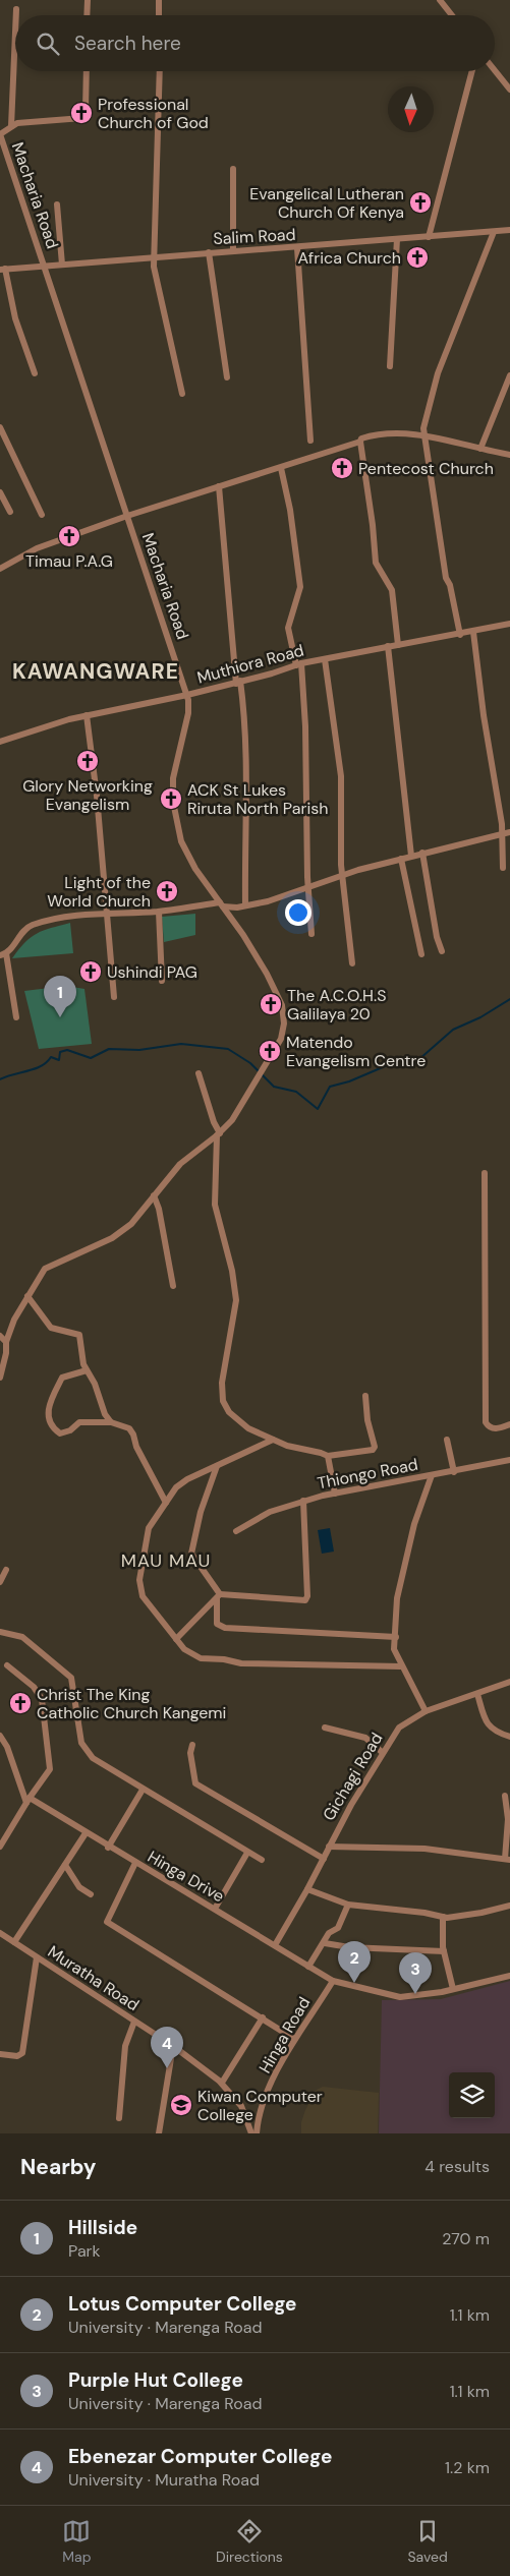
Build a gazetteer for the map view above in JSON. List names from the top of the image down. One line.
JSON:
{"streets":{"street":["Macharia Road","Salim Road","Muthiora Road","Thiongo Road","Gichagi Road","Hinga Drive","Muratha Road","Hinga Road"]},"crossings":[["Macharia Road","Salim Road"],["Macharia Road","Muthiora Road"],["Gichagi Road","Hinga Drive"],["Hinga Drive","Hinga Road"]],"districts":["KAWANGWARE","MAU MAU"],"places":{"church":["Professional Church of God","Evangelical Lutheran Church Of Kenya","Africa Church","Pentecost Church","Timau P.A.G","Glory Networking Evangelism","ACK St Lukes Riruta North Parish","Light of the World Church","Ushindi PAG","The A.C.O.H.S Galilaya 20","Matendo Evangelism Centre","Christ The King Catholic Church Kangemi"],"school or university":["Kiwan Computer College"]},"north":"bottom","page":{"search":"Search here","pins":["1","2","3","4"],"heading":["Nearby","4 results"],"list":[{"mark":"1","name":"Hillside","note":"Park","value":"270 m"},{"mark":"2","name":"Lotus Computer College","note":"University · Marenga Road","value":"1.1 km"},{"mark":"3","name":"Purple Hut College","note":"University · Marenga Road","value":"1.1 km"},{"mark":"4","name":"Ebenezar Computer College","note":"University · Muratha Road","value":"1.2 km"}],"nav":["Map","Directions","Saved"]}}
